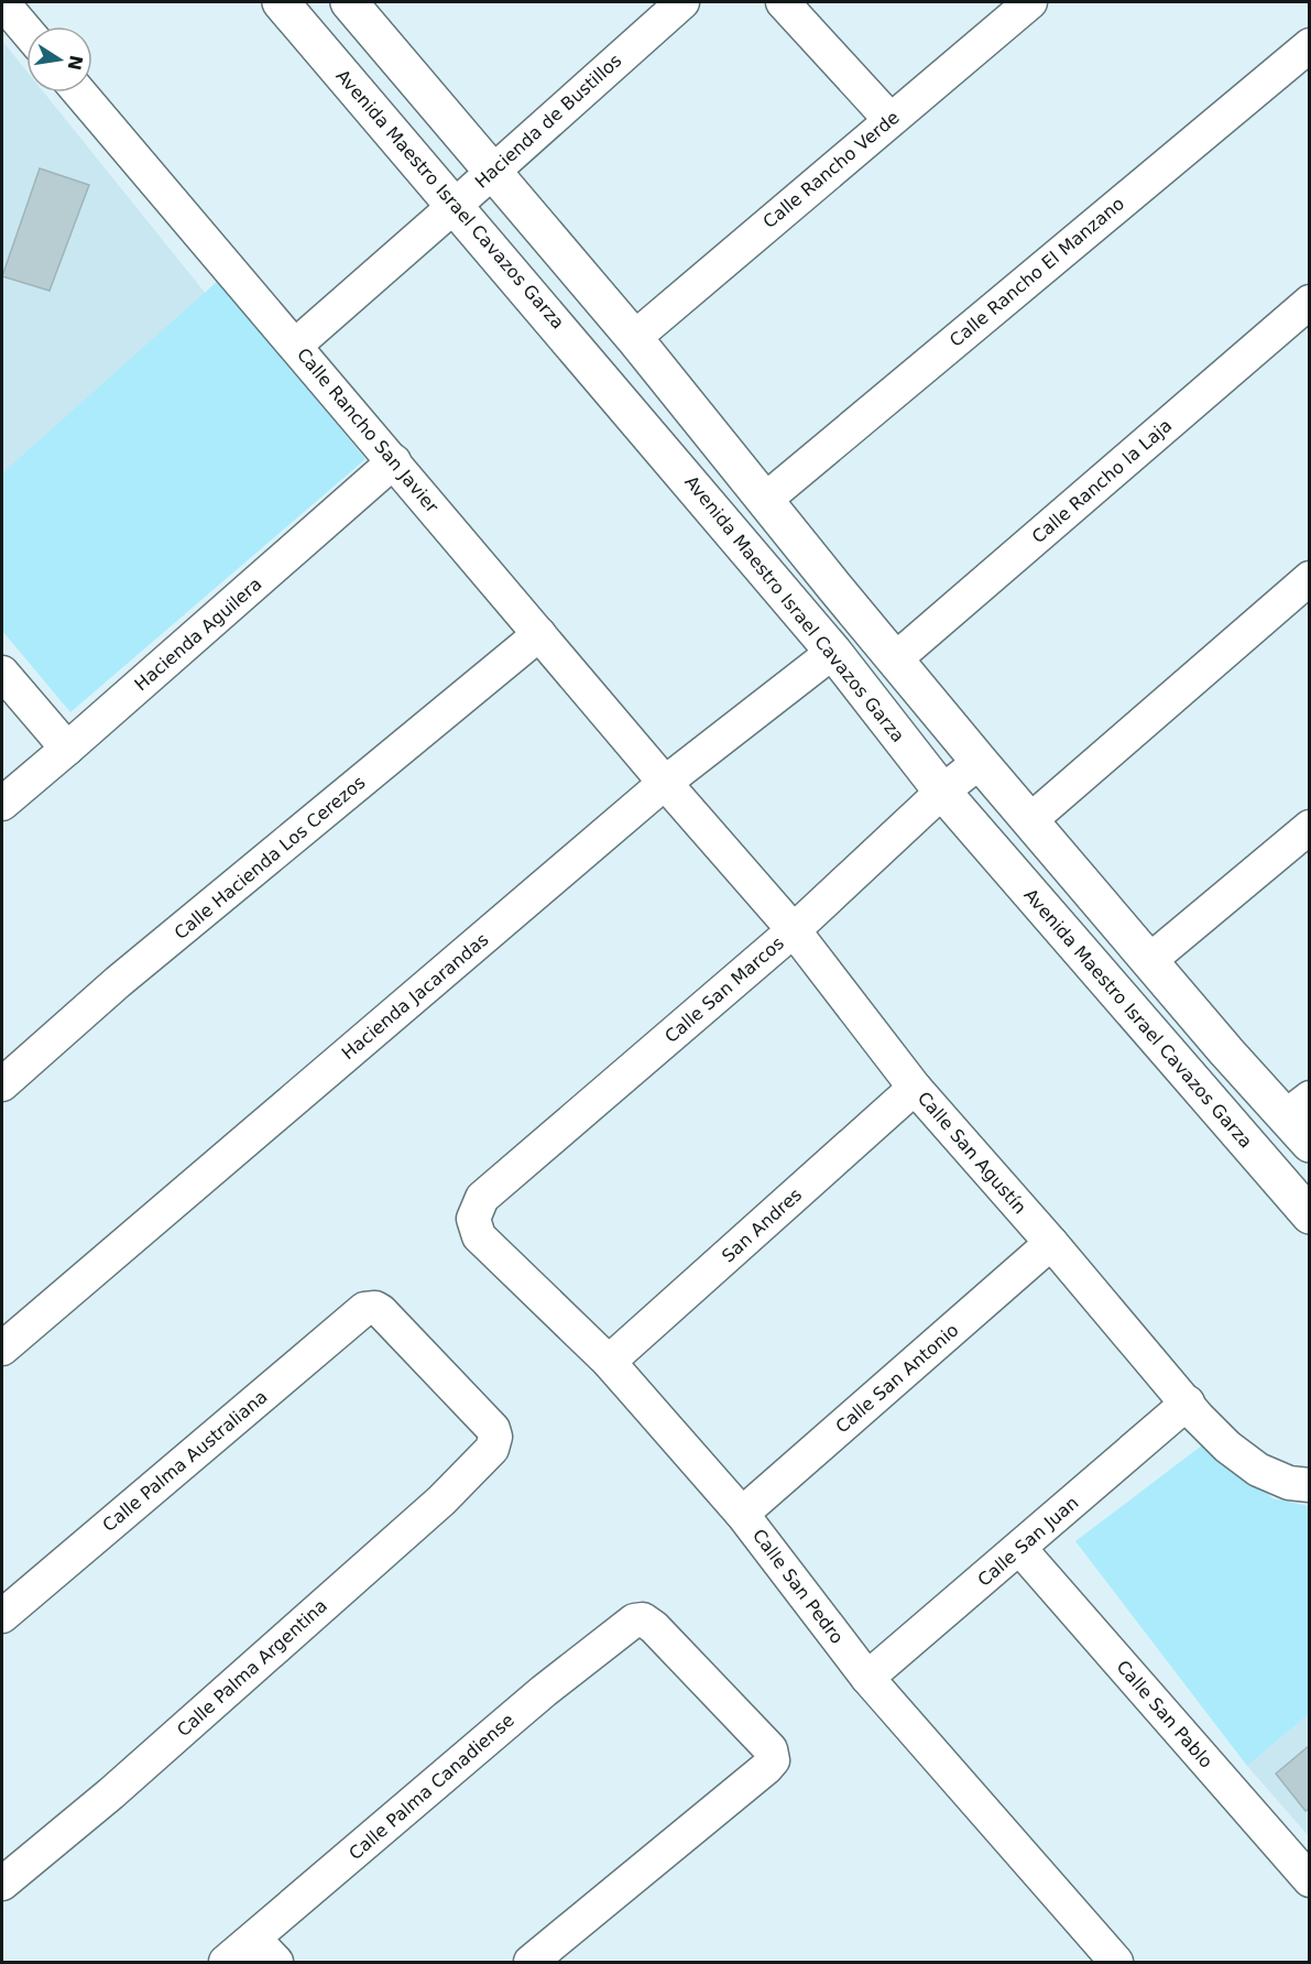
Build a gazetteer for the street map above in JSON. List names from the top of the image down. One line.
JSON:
{"streets":{"street":["Hacienda de Bustillos","Calle Rancho Verde","Avenida Maestro Israel Cavazos Garza","Calle Rancho El Manzano","Calle Rancho San Javier","Calle Rancho la Laja","Hacienda Aguilera","Calle Hacienda Los Cerezos","Calle San Marcos","Hacienda Jacarandas","Calle San Agustín","San Andres","Calle San Antonio","Calle Palma Australiana","Calle San Juan","Calle San Pedro","Calle Palma Argentina","Calle San Pablo","Calle Palma Canadiense"]},"crossings":[["Hacienda de Bustillos","Avenida Maestro Israel Cavazos Garza"],["Hacienda de Bustillos","Calle Rancho San Javier"],["Avenida Maestro Israel Cavazos Garza","Calle San Marcos"],["Avenida Maestro Israel Cavazos Garza","Hacienda Jacarandas"],["Calle Rancho San Javier","Hacienda Aguilera"],["Calle Rancho San Javier","Calle Hacienda Los Cerezos"],["Calle Rancho San Javier","Hacienda Jacarandas"],["Calle Rancho San Javier","Calle San Agustín"],["Calle San Marcos","Calle San Agustín"],["Calle San Marcos","Calle San Pedro"],["Hacienda Jacarandas","Calle San Agustín"],["Calle San Agustín","San Andres"],["Calle San Agustín","Calle San Antonio"],["Calle San Agustín","Calle San Juan"],["San Andres","Calle San Pedro"],["Calle San Antonio","Calle San Pedro"],["Calle Palma Australiana","Calle Palma Argentina"],["Calle San Juan","Calle San Pedro"],["Calle San Juan","Calle San Pablo"]],"north":"right"}
